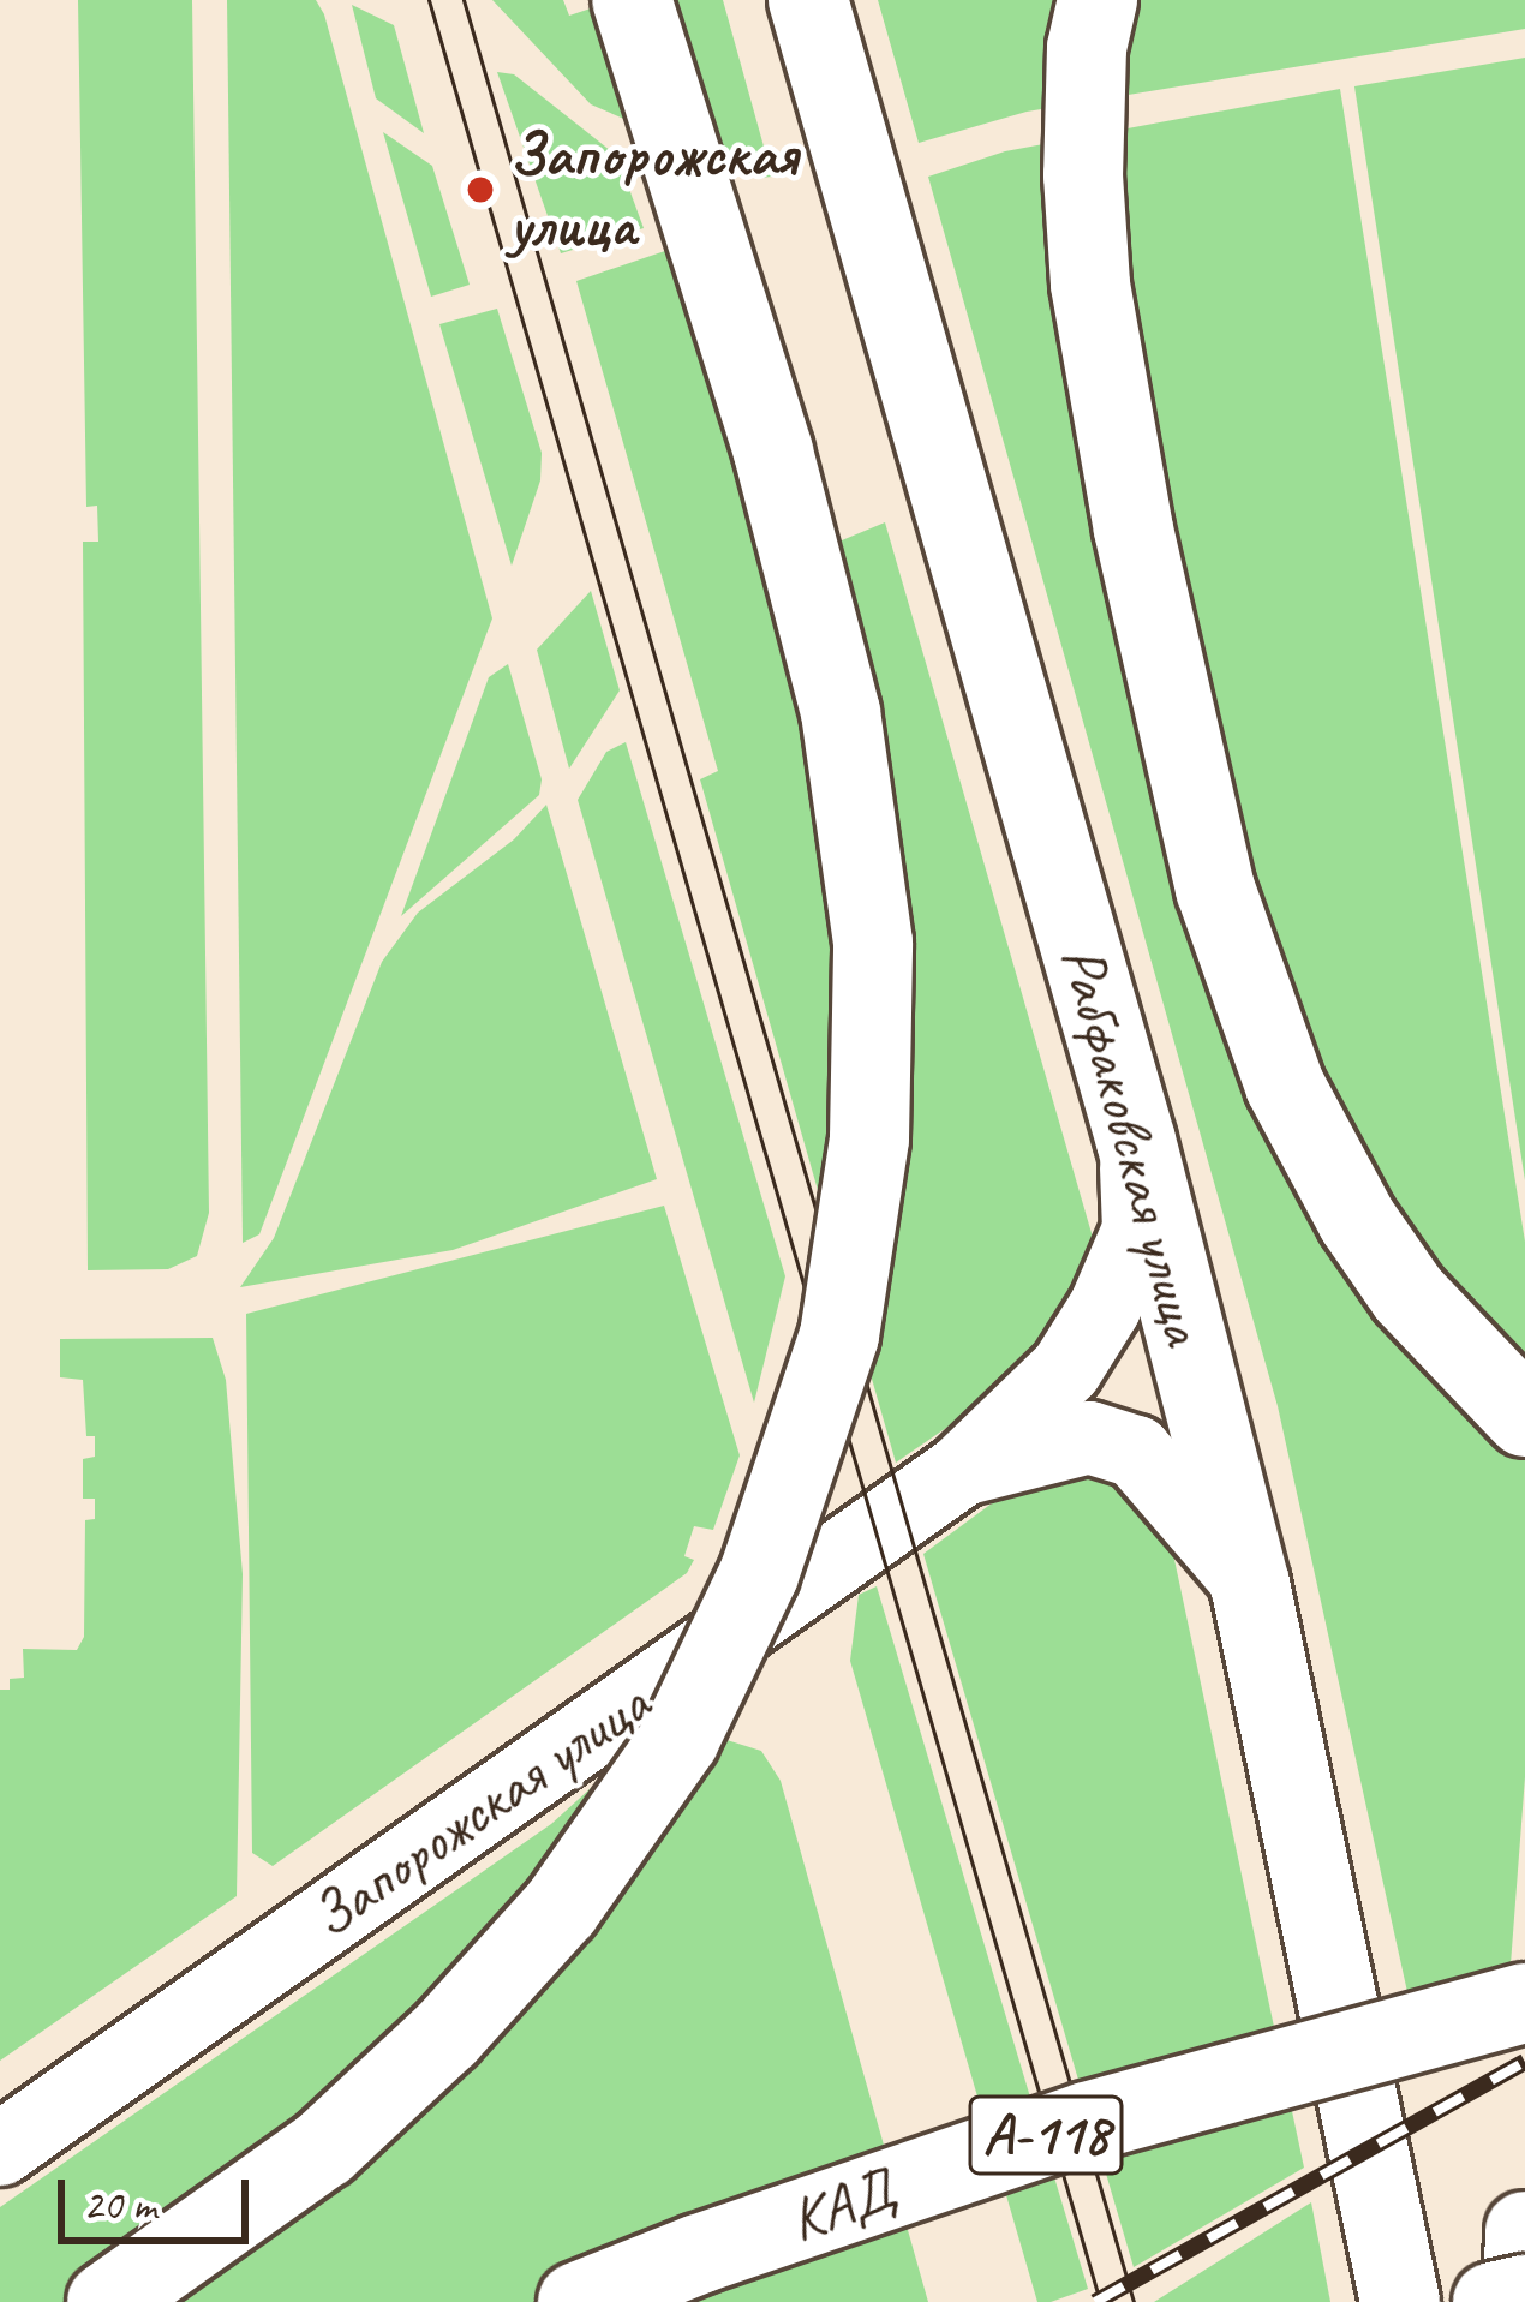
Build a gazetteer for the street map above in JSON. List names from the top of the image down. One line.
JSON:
{"streets":{"main road":["Рабфаковская улица","А-118","КАД"],"street":["Запорожская улица"]},"places":["Запорожская улица"],"scale_bar":"20 m"}
